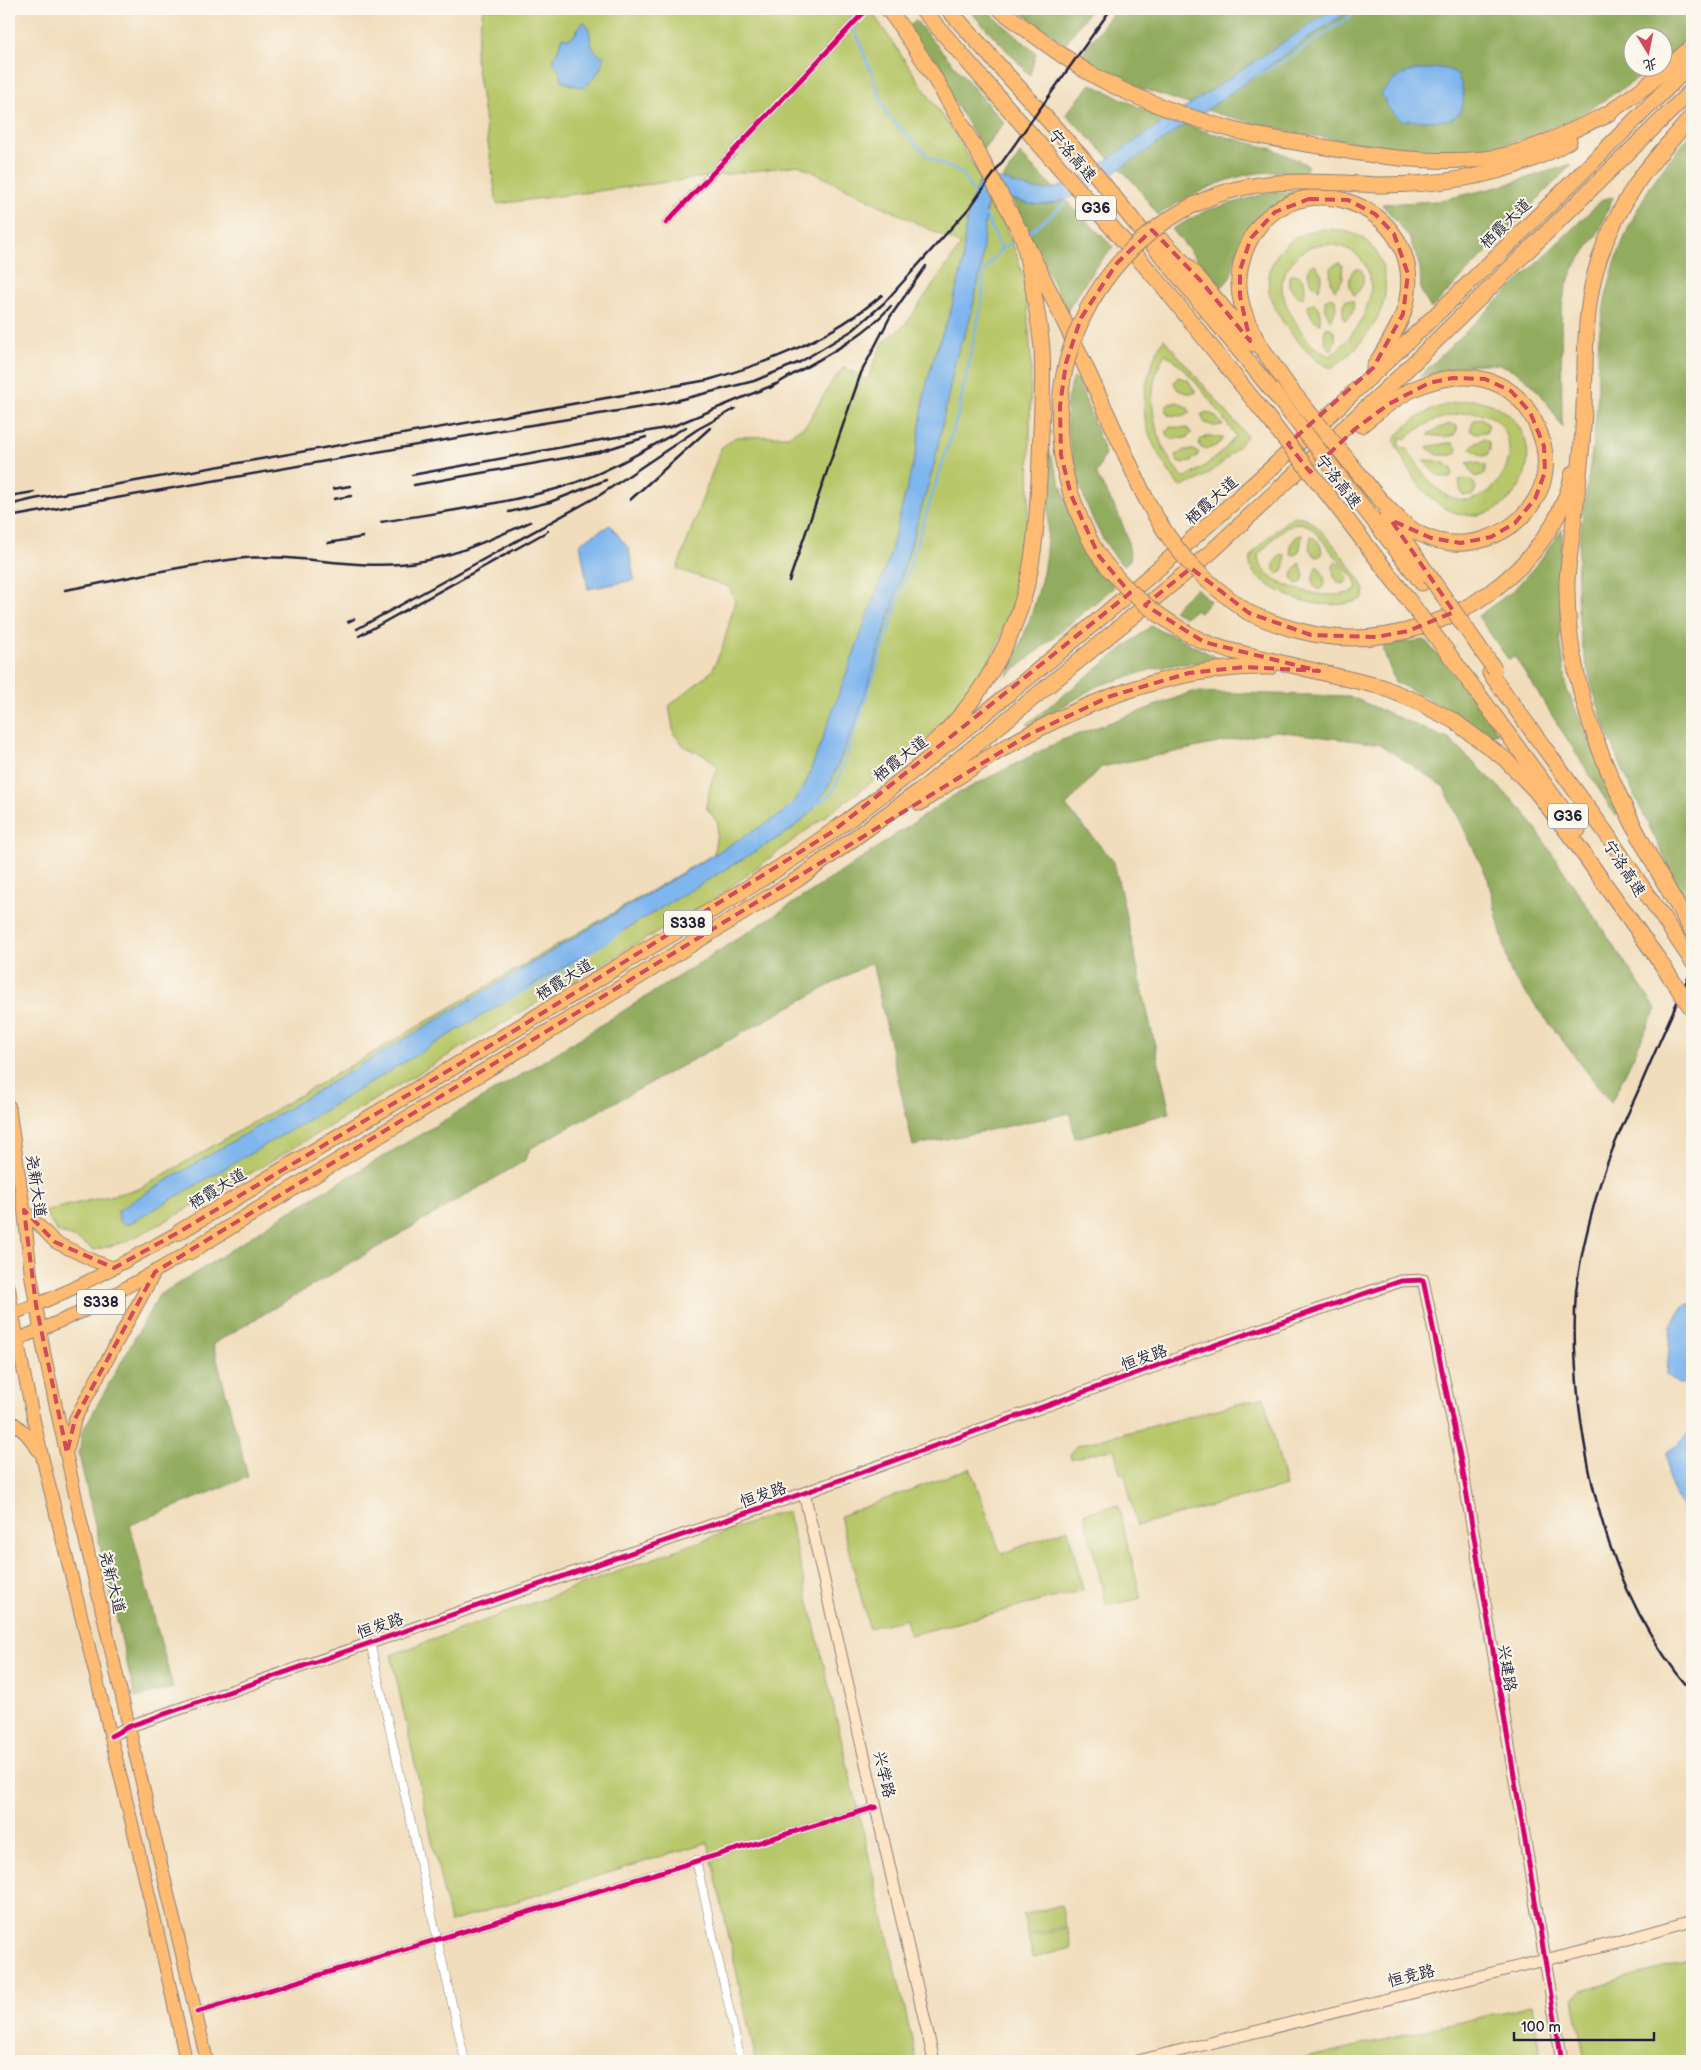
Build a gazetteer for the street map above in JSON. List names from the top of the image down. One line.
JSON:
{"streets":{"highway":["宁洛高速","G36","栖霞大道","S338"],"main road":["尧新大道"],"street":["恒发路","兴建路","兴学路","恒竞路"]},"crossings":[["栖霞大道","尧新大道"],["S338","尧新大道"],["尧新大道","恒发路"],["恒发路","兴建路"],["恒发路","兴学路"],["兴建路","恒竞路"]],"scale_bar":"100 m","north":"bottom"}
